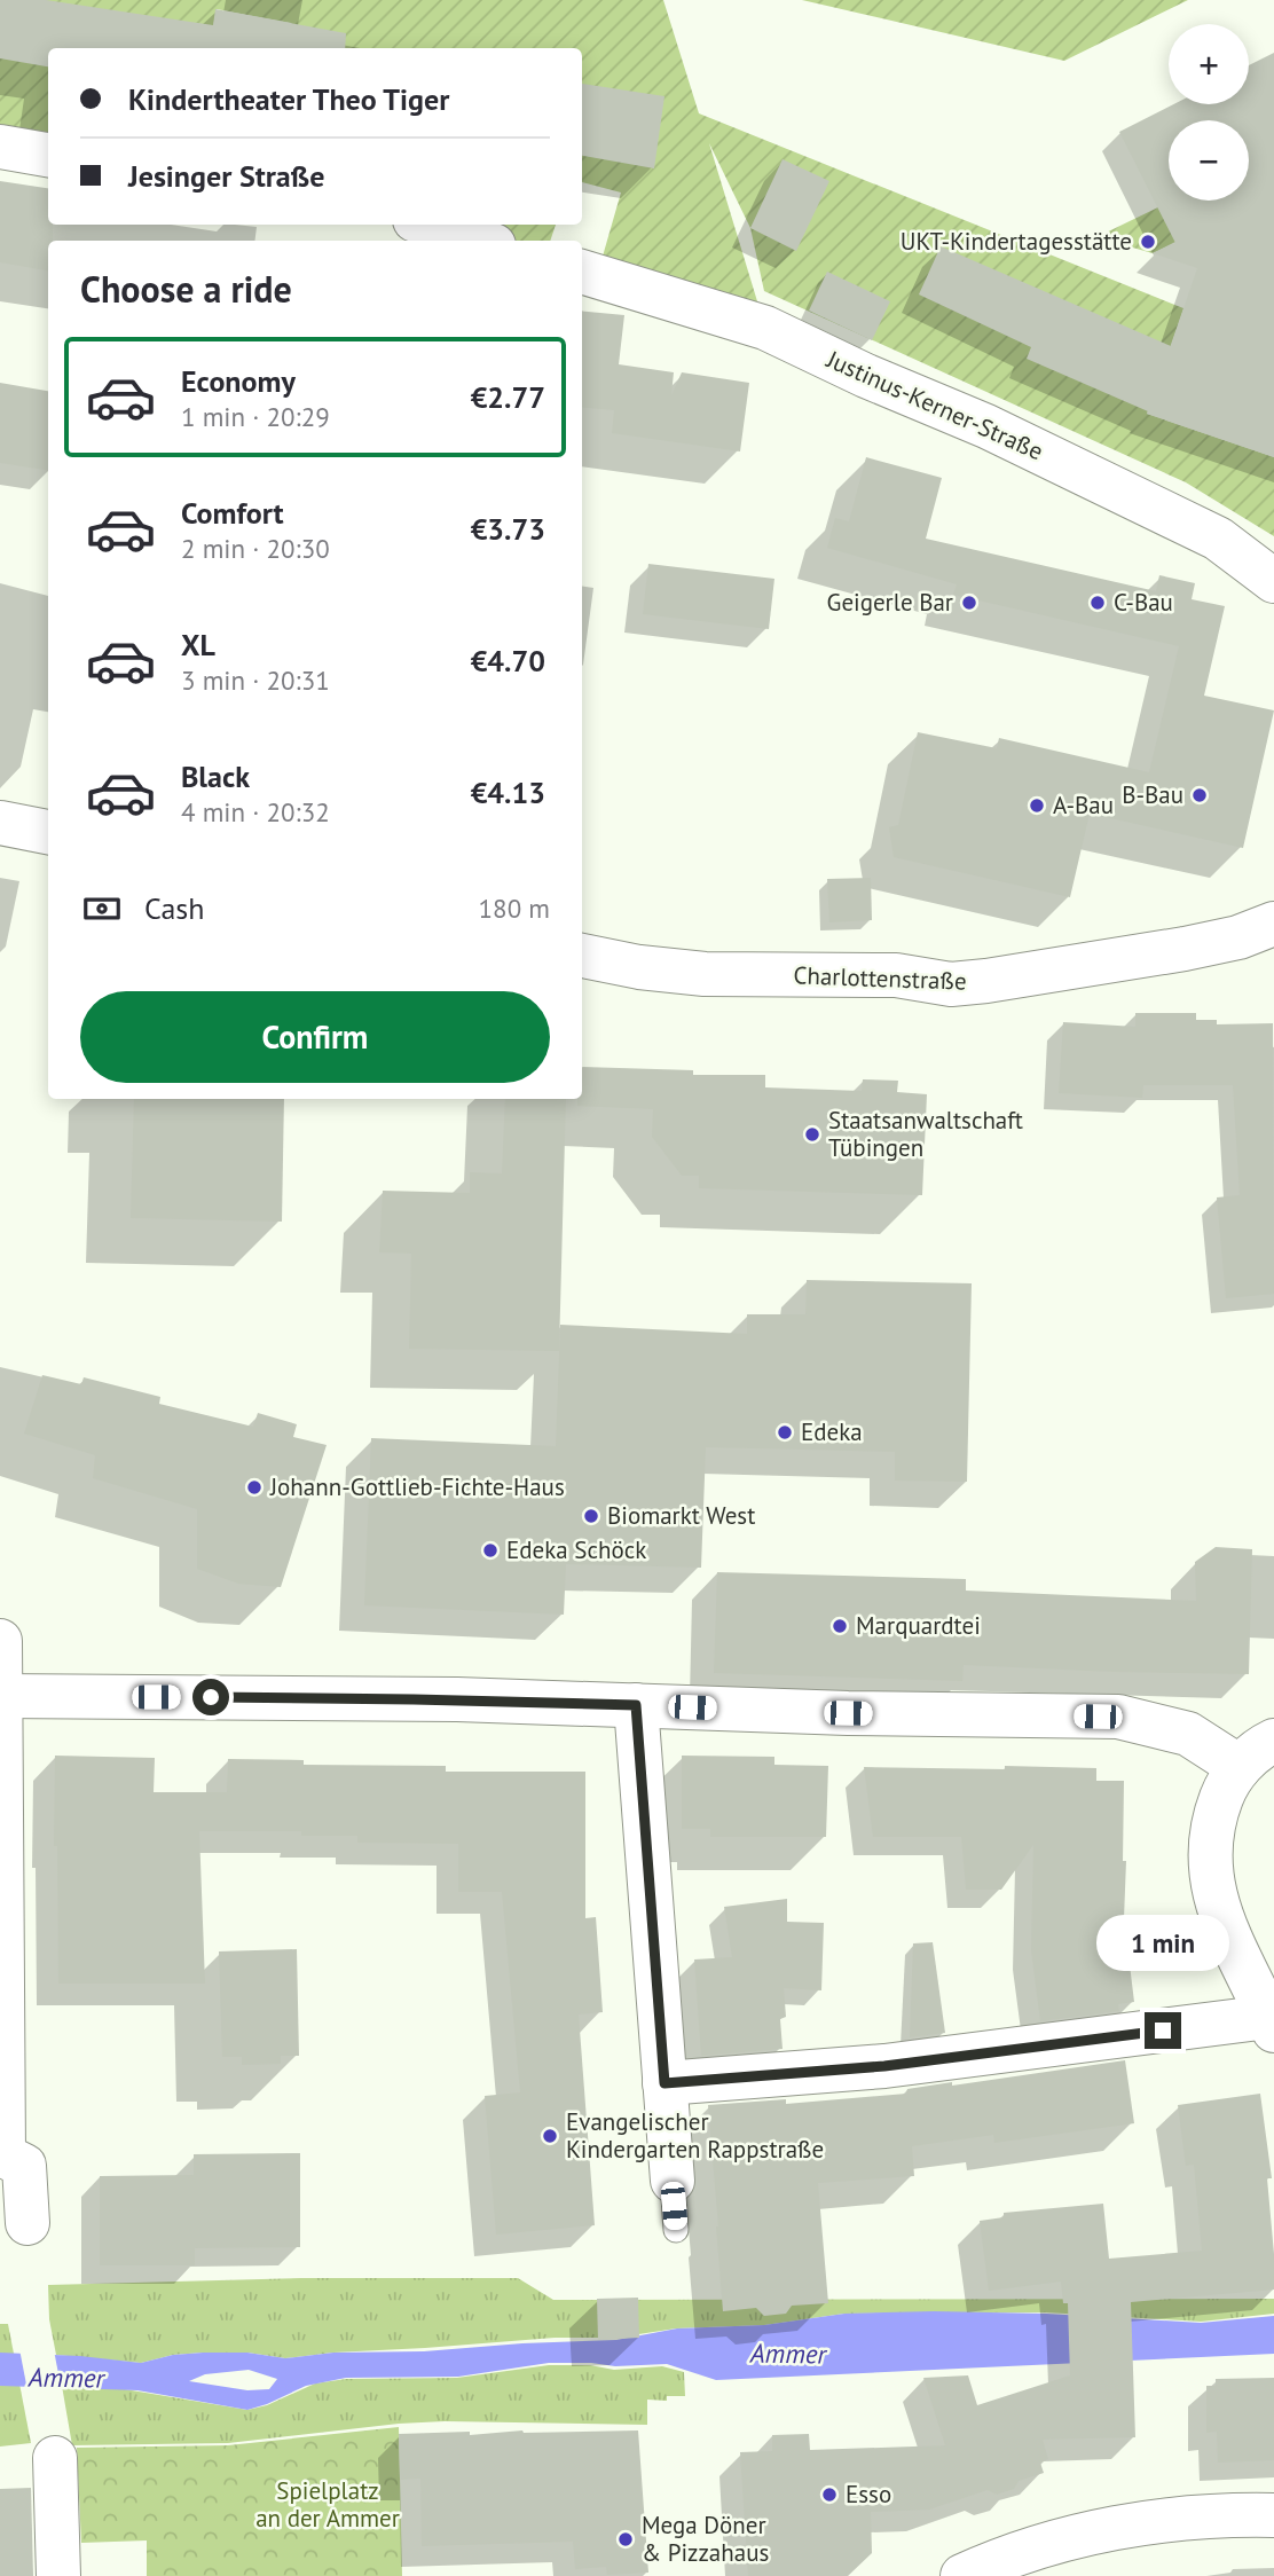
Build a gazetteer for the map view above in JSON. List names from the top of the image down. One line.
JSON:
{"streets":{"street":["Justinus-Kerner-Straße","Charlottenstraße"]},"water":["Ammer"],"parks":["Spielplatz an der Ammer"],"places":["UKT-Kindertagesstätte","Geigerle Bar","C-Bau","B-Bau","A-Bau","Staatsanwaltschaft Tübingen","Edeka","Johann-Gottlieb-Fichte-Haus","Biomarkt West","Edeka Schöck","Marquardtei","Evangelischer Kindergarten Rappstraße","Esso","Mega Döner & Pizzahaus"],"page":{"map_buttons":["+","−"],"banner":["Kindertheater Theo Tiger","Jesinger Straße"],"heading":"Choose a ride","list":[{"name":"Economy","note":"1 min · 20:29","value":"€2.77"},{"name":"Comfort","note":"2 min · 20:30","value":"€3.73"},{"name":"XL","note":"3 min · 20:31","value":"€4.70"},{"name":"Black","note":"4 min · 20:32","value":"€4.13"}],"pay":["Cash","180 m"],"buttons":"Confirm","bubble":"1 min"}}
